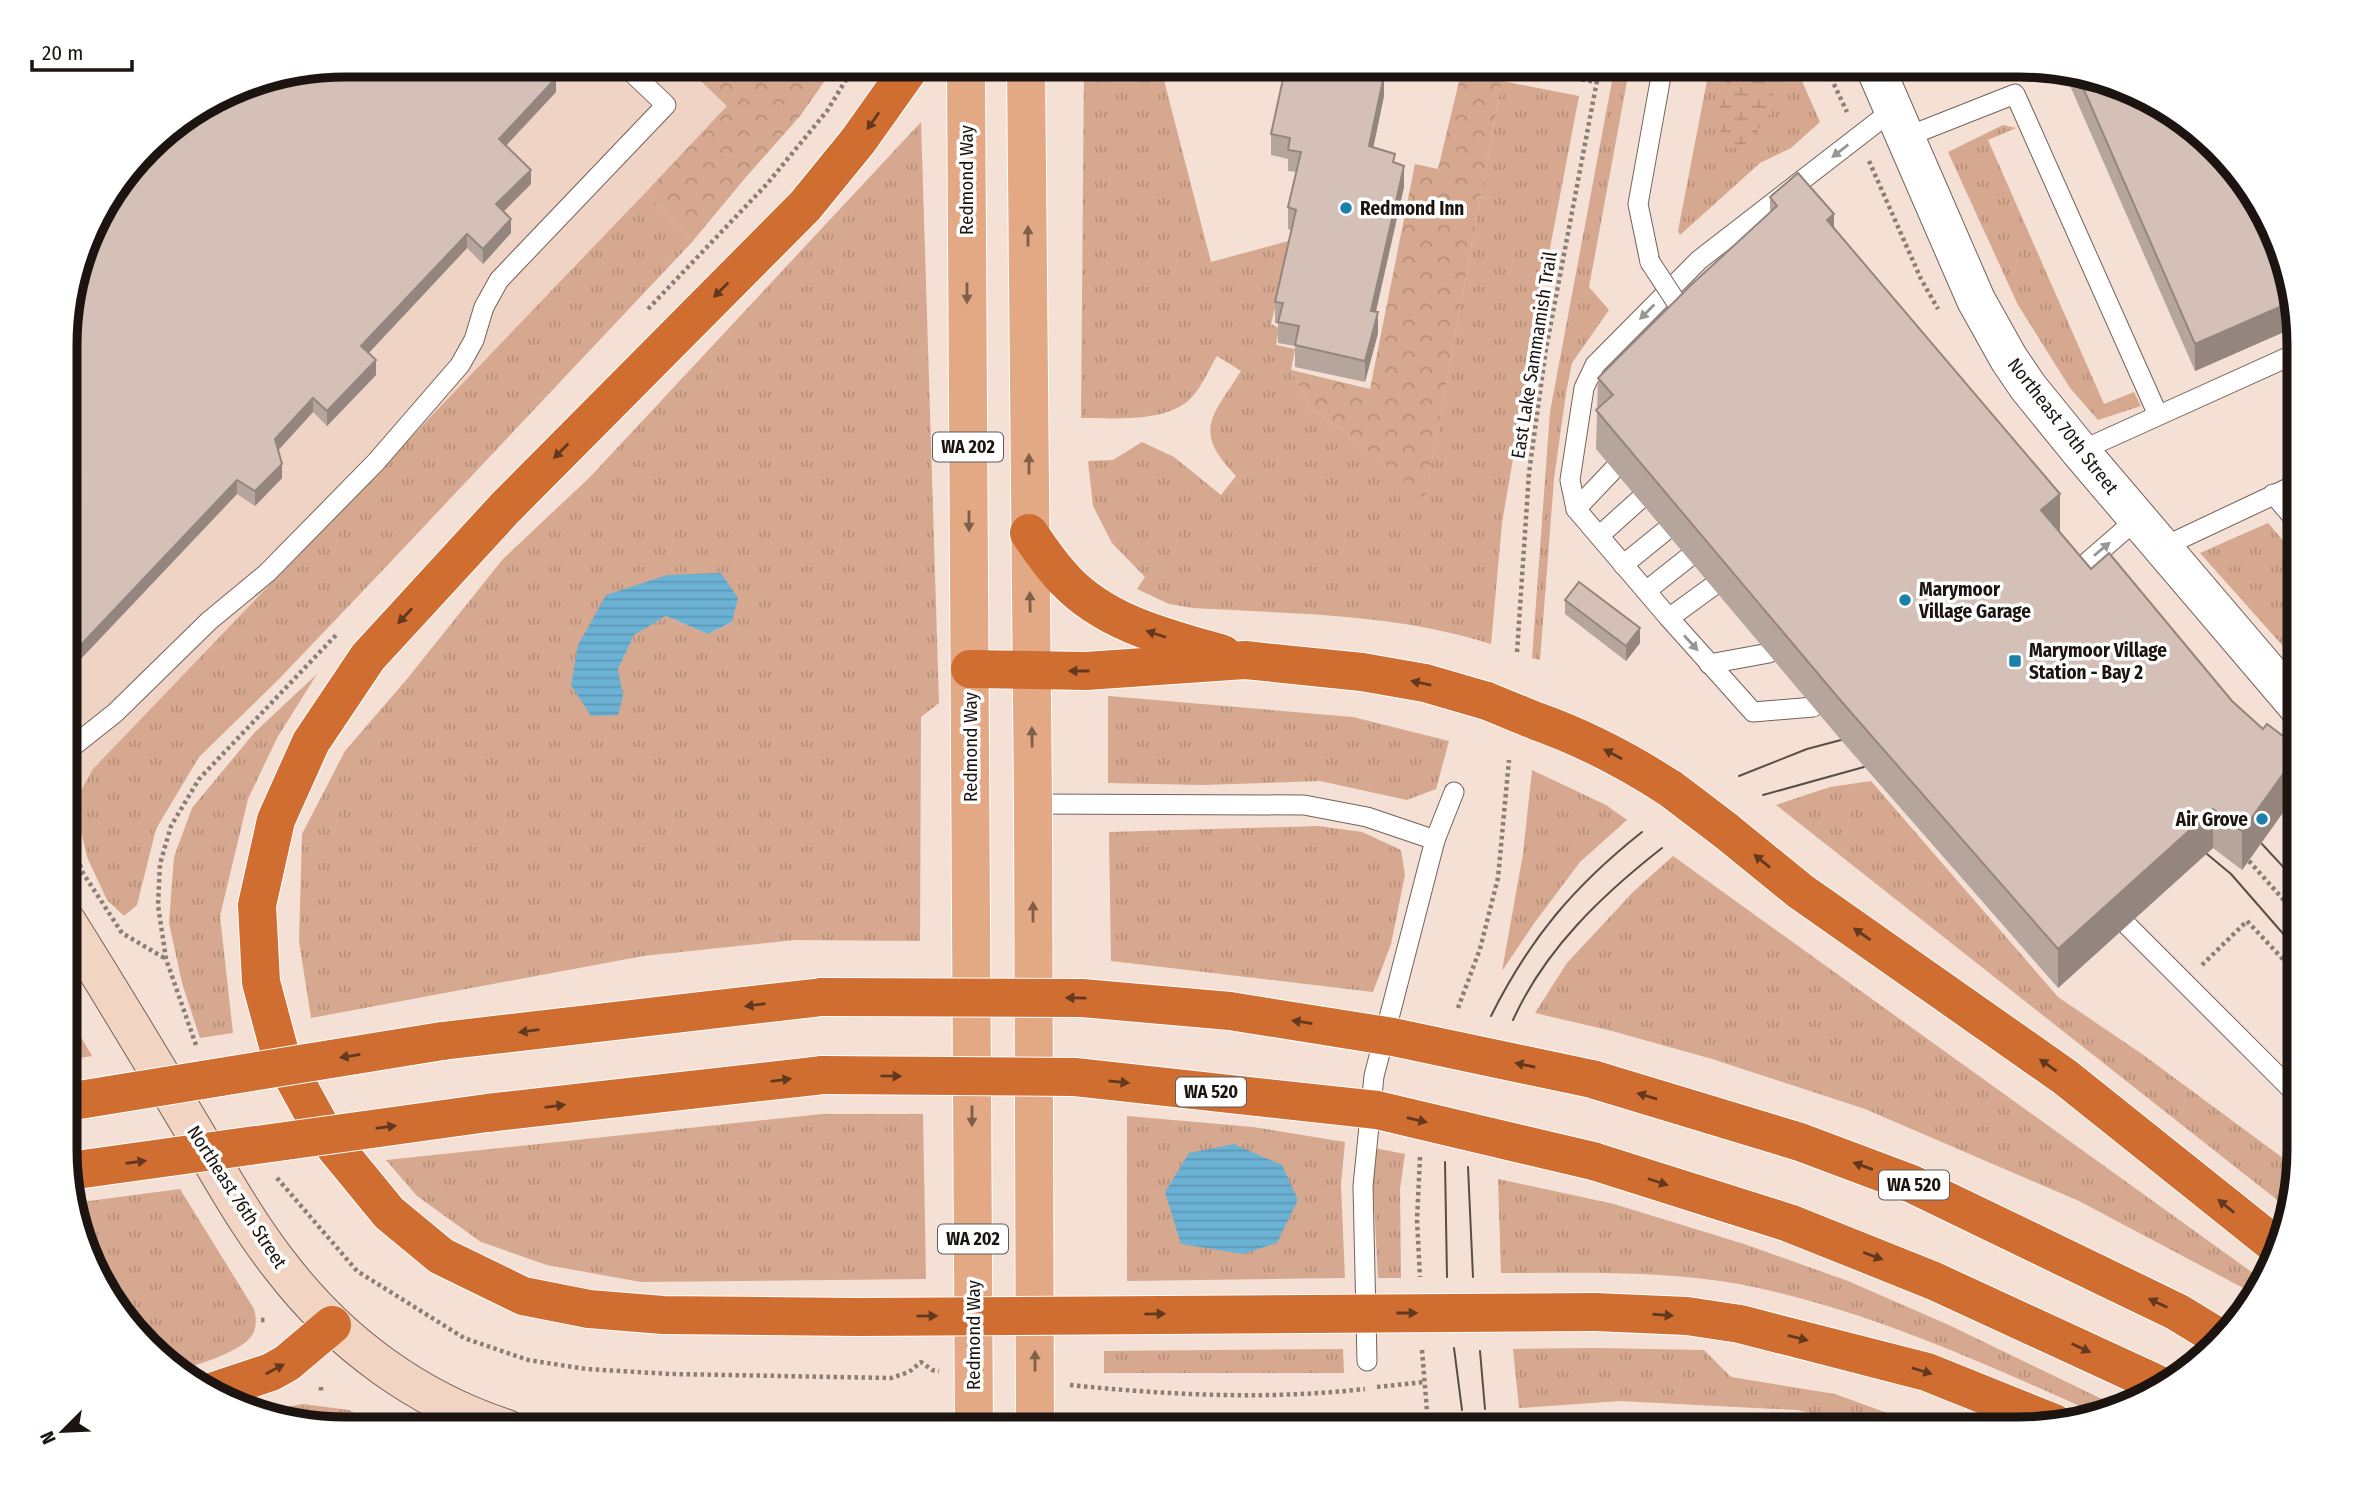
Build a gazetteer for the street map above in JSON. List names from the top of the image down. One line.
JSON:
{"streets":{"highway":["WA 520"],"main road":["Redmond Way","WA 202","Northeast 76th Street"],"street":["Northeast 70th Street"],"path":["East Lake Sammamish Trail"]},"places":{"other":["Redmond Inn","Marymoor Village Garage","Air Grove"],"transit":["Marymoor Village Station - Bay 2"]},"scale_bar":"20 m","north":"bottom left"}
